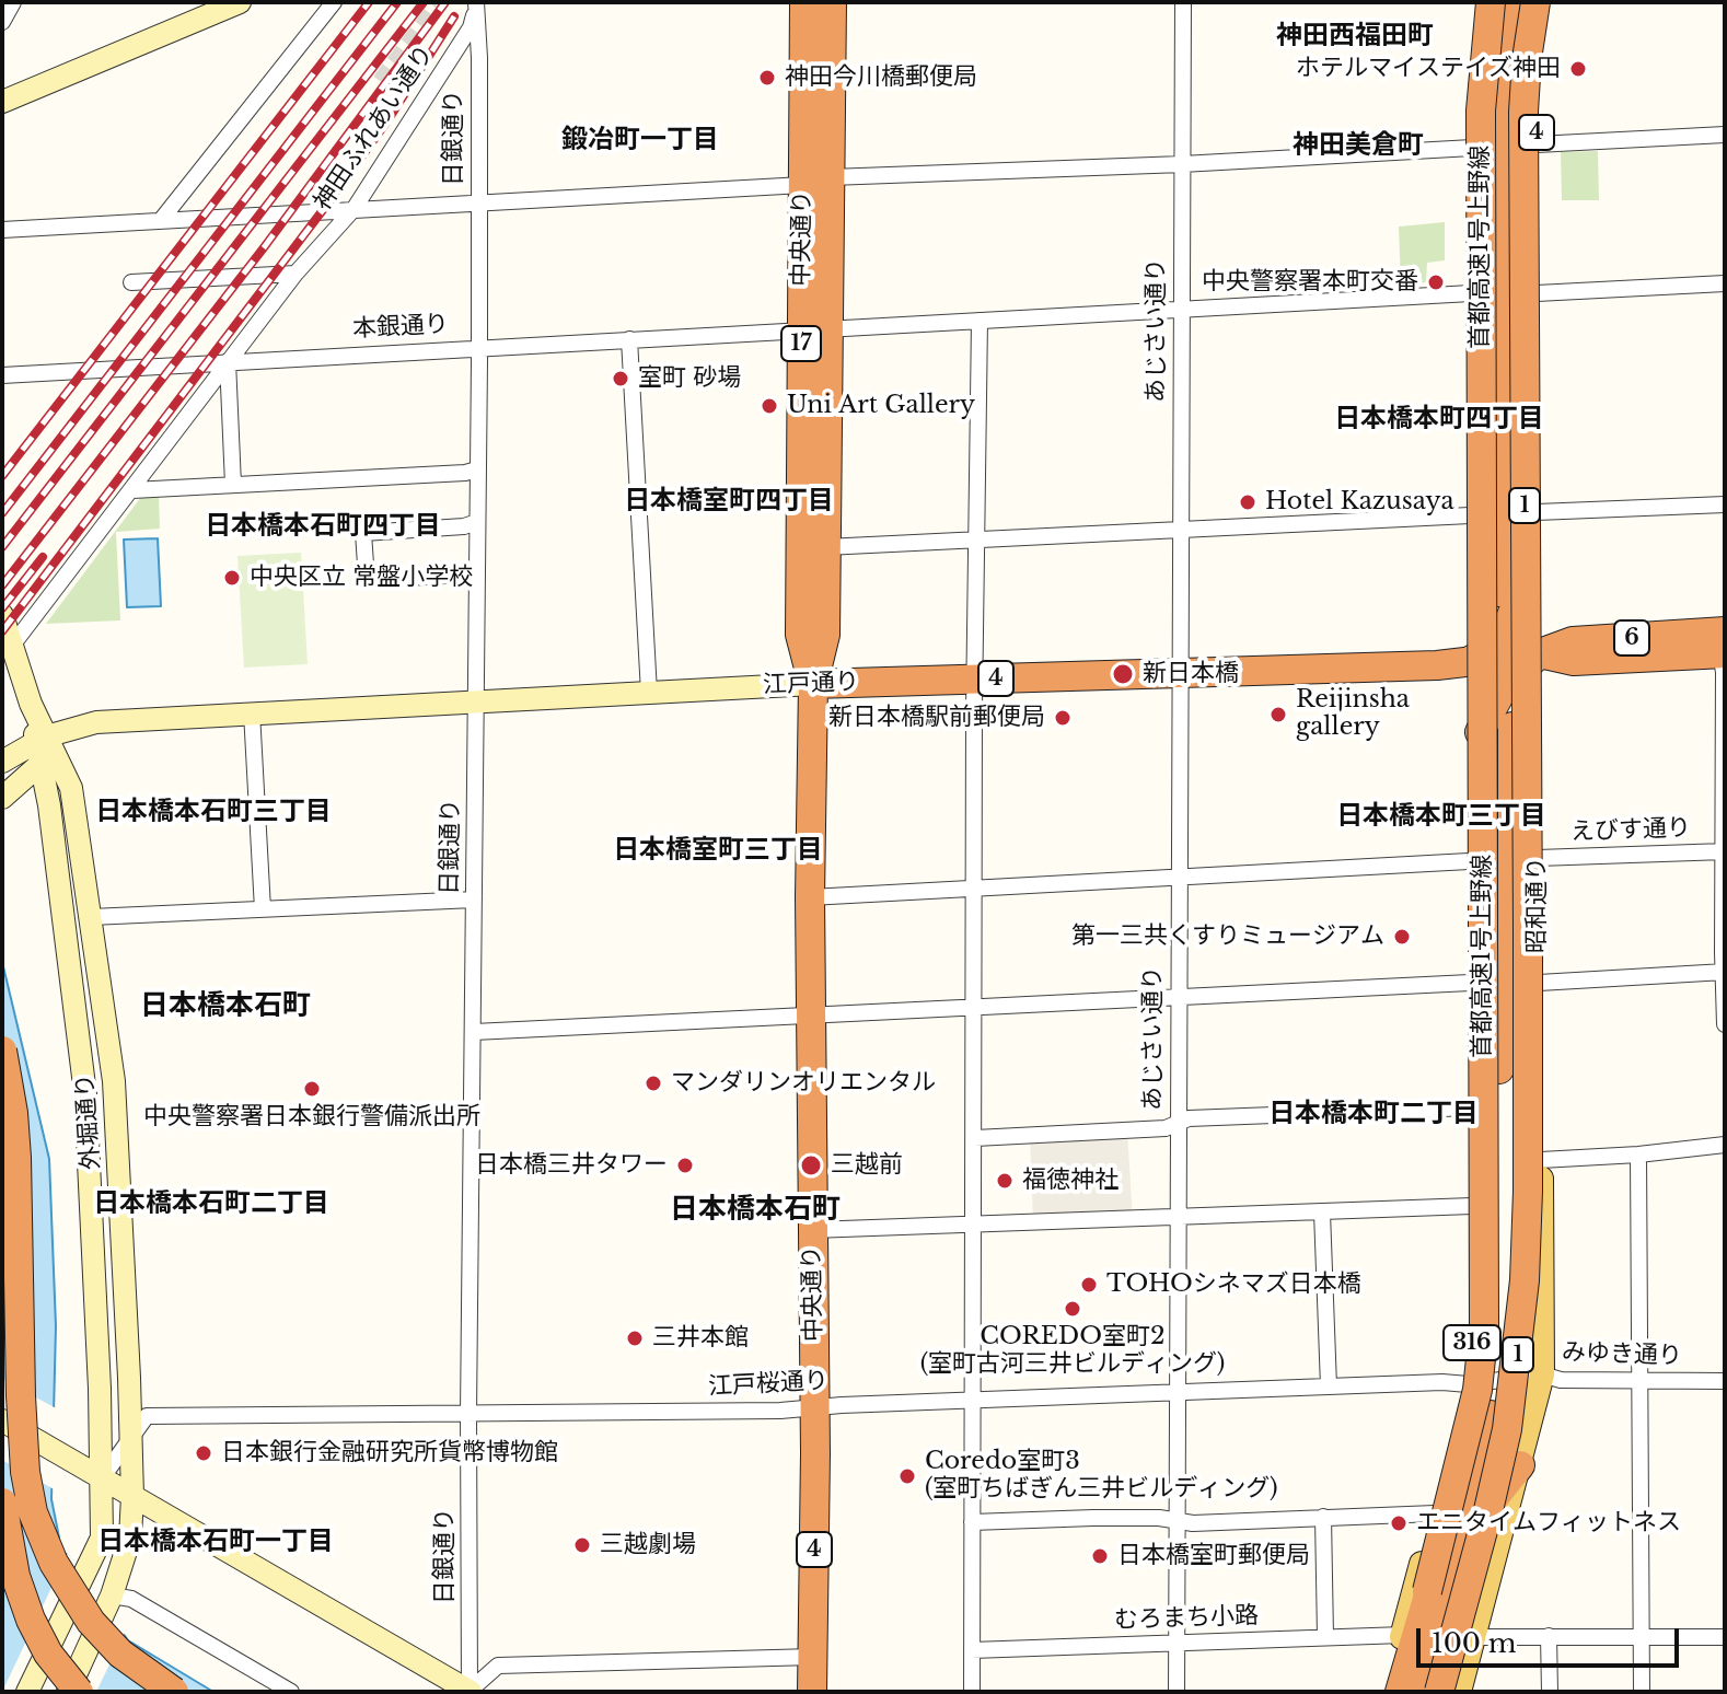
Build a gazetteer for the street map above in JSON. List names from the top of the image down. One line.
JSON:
{"streets":{"highway":["4","中央通り","首都高速1号上野線","17","1","6","江戸通り","昭和通り"],"main road":["外堀通り","316"],"street":["神田ふれあい通り","日銀通り","本銀通り","あじさい通り","えびす通り","みゆき通り","江戸桜通り","むろまち小路"]},"crossings":[["神田ふれあい通り","日銀通り"],["神田ふれあい通り","本銀通り"],["神田ふれあい通り","外堀通り"],["日銀通り","本銀通り"],["日銀通り","江戸通り"],["日銀通り","江戸桜通り"],["中央通り","本銀通り"],["中央通り","江戸通り"],["中央通り","江戸桜通り"],["本銀通り","あじさい通り"],["あじさい通り","江戸通り"],["あじさい通り","江戸桜通り"],["あじさい通り","むろまち小路"],["江戸通り","昭和通り"],["江戸通り","外堀通り"],["えびす通り","昭和通り"],["昭和通り","みゆき通り"],["外堀通り","江戸桜通り"],["316","みゆき通り"],["316","江戸桜通り"],["316","むろまち小路"],["みゆき通り","江戸桜通り"]],"districts":["神田西福田町","鍛冶町一丁目","神田美倉町","日本橋本町四丁目","日本橋室町四丁目","日本橋本石町四丁目","日本橋本石町三丁目","日本橋本町三丁目","日本橋室町三丁目","日本橋本石町","日本橋本町二丁目","日本橋本石町二丁目","日本橋本石町","日本橋本石町一丁目"],"places":["ホテルマイステイズ神田","神田今川橋郵便局","中央警察署本町交番","室町 砂場","Uni Art Gallery","Hotel Kazusaya","中央区立 常盤小学校","新日本橋","Reijinsha gallery","新日本橋駅前郵便局","第一三共くすりミュージアム","マンダリンオリエンタル","中央警察署日本銀行警備派出所","日本橋三井タワー","三越前","福徳神社","TOHOシネマズ日本橋","COREDO室町2 (室町古河三井ビルディング)","三井本館","日本銀行金融研究所貨幣博物館","Coredo室町3 (室町ちばぎん三井ビルディング)","エニタイムフィットネス","三越劇場","日本橋室町郵便局"],"scale_bar":"100 m"}
